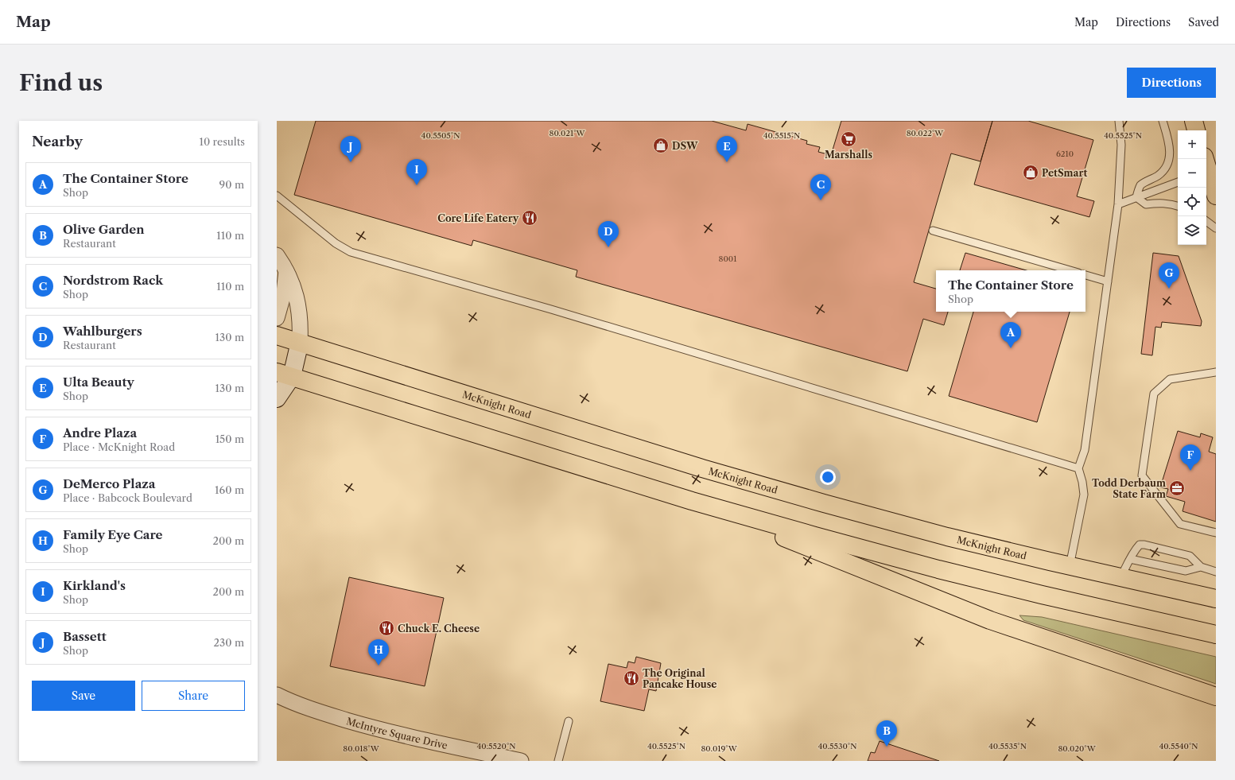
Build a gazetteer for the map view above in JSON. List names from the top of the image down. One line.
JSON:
{"streets":{"main road":["McKnight Road"],"street":["McIntyre Square Drive"]},"places":{"supermarket":["Marshalls"],"shop":["DSW","PetSmart"],"restaurant":["Core Life Eatery","Chuck E. Cheese","The Original Pancake House"],"office":["Todd Derbaum State Farm"]},"house_numbers":["6210","8001"],"page":{"header":"Map","nav":["Map","Directions","Saved"],"buttons":["Directions",["Save","Share"]],"title":"Find us","heading":["Nearby","10 results"],"map_buttons":["+","−"],"pins":["E","J","I","C","D","G","A","F","H","B"],"list":[{"mark":"A","name":"The Container Store","note":"Shop","value":"90 m"},{"mark":"B","name":"Olive Garden","note":"Restaurant","value":"110 m"},{"mark":"C","name":"Nordstrom Rack","note":"Shop","value":"110 m"},{"mark":"D","name":"Wahlburgers","note":"Restaurant","value":"130 m"},{"mark":"E","name":"Ulta Beauty","note":"Shop","value":"130 m"},{"mark":"F","name":"Andre Plaza","note":"Place · McKnight Road","value":"150 m"},{"mark":"G","name":"DeMerco Plaza","note":"Place · Babcock Boulevard","value":"160 m"},{"mark":"H","name":"Family Eye Care","note":"Shop","value":"200 m"},{"mark":"I","name":"Kirkland's","note":"Shop","value":"200 m"},{"mark":"J","name":"Bassett","note":"Shop","value":"230 m"}],"popup":["The Container Store","Shop"]},"coordinates":["80.021°W","80.022°W","40.5515°N","40.5505°N","40.5525°N","40.5520°N","40.5530°N","40.5535°N","40.5540°N","80.018°W","80.019°W","80.020°W"]}
